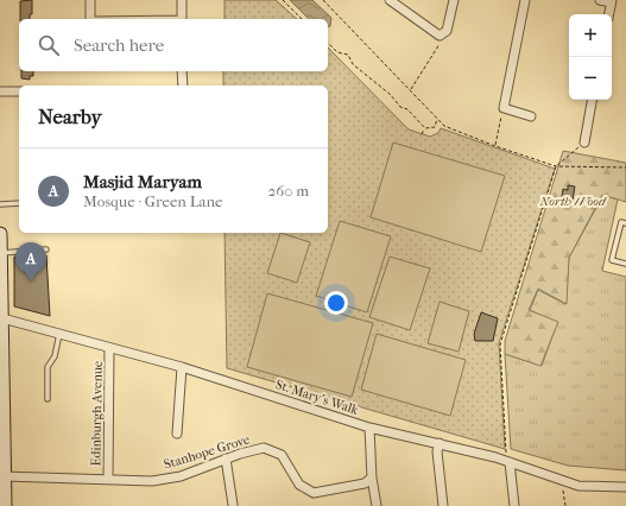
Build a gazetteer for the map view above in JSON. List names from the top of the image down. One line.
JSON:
{"streets":{"street":["St. Mary's Walk","Edinburgh Avenue","Stanhope Grove"]},"crossings":[["St. Mary's Walk","Edinburgh Avenue"],["Edinburgh Avenue","Stanhope Grove"]],"parks":["North Wood"],"page":{"map_buttons":["+","−"],"search":"Search here","heading":"Nearby","list":[{"mark":"A","name":"Masjid Maryam","note":"Mosque · Green Lane","value":"260 m"}],"pins":"A"}}
